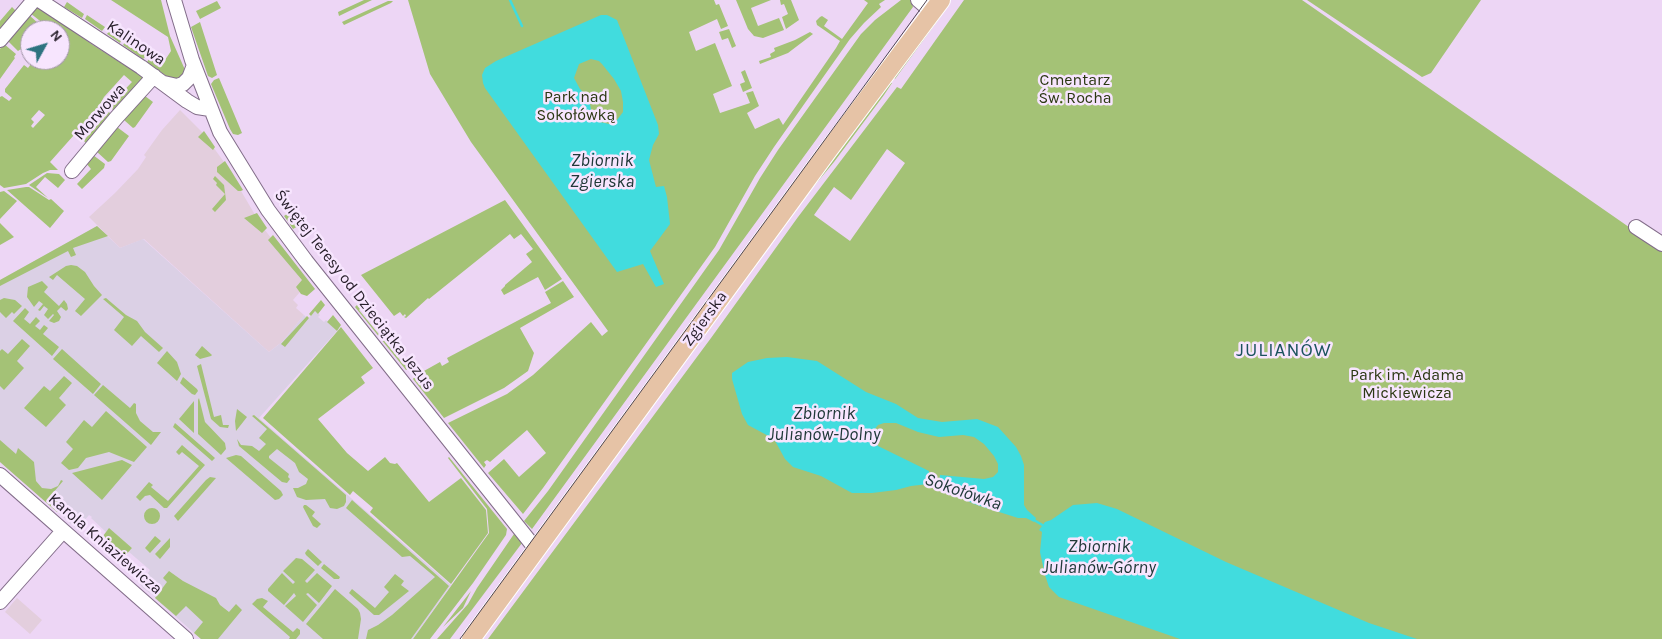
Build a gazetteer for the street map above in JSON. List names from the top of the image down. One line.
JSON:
{"streets":{"main road":["Zgierska"],"street":["Kalinowa","Morwowa","Świętej Teresy od Dzieciątka Jezus","Karola Kniaziewicza"]},"crossings":[["Kalinowa","Morwowa"],["Kalinowa","Świętej Teresy od Dzieciątka Jezus"],["Świętej Teresy od Dzieciątka Jezus","Zgierska"]],"districts":["JULIANÓW"],"water":["Zbiornik Zgierska","Zbiornik Julianów-Dolny","Sokołówka","Zbiornik Julianów-Górny"],"parks":["Cmentarz Św. Rocha","Park nad Sokołówką","Park im. Adama Mickiewicza"],"north":"top right"}
